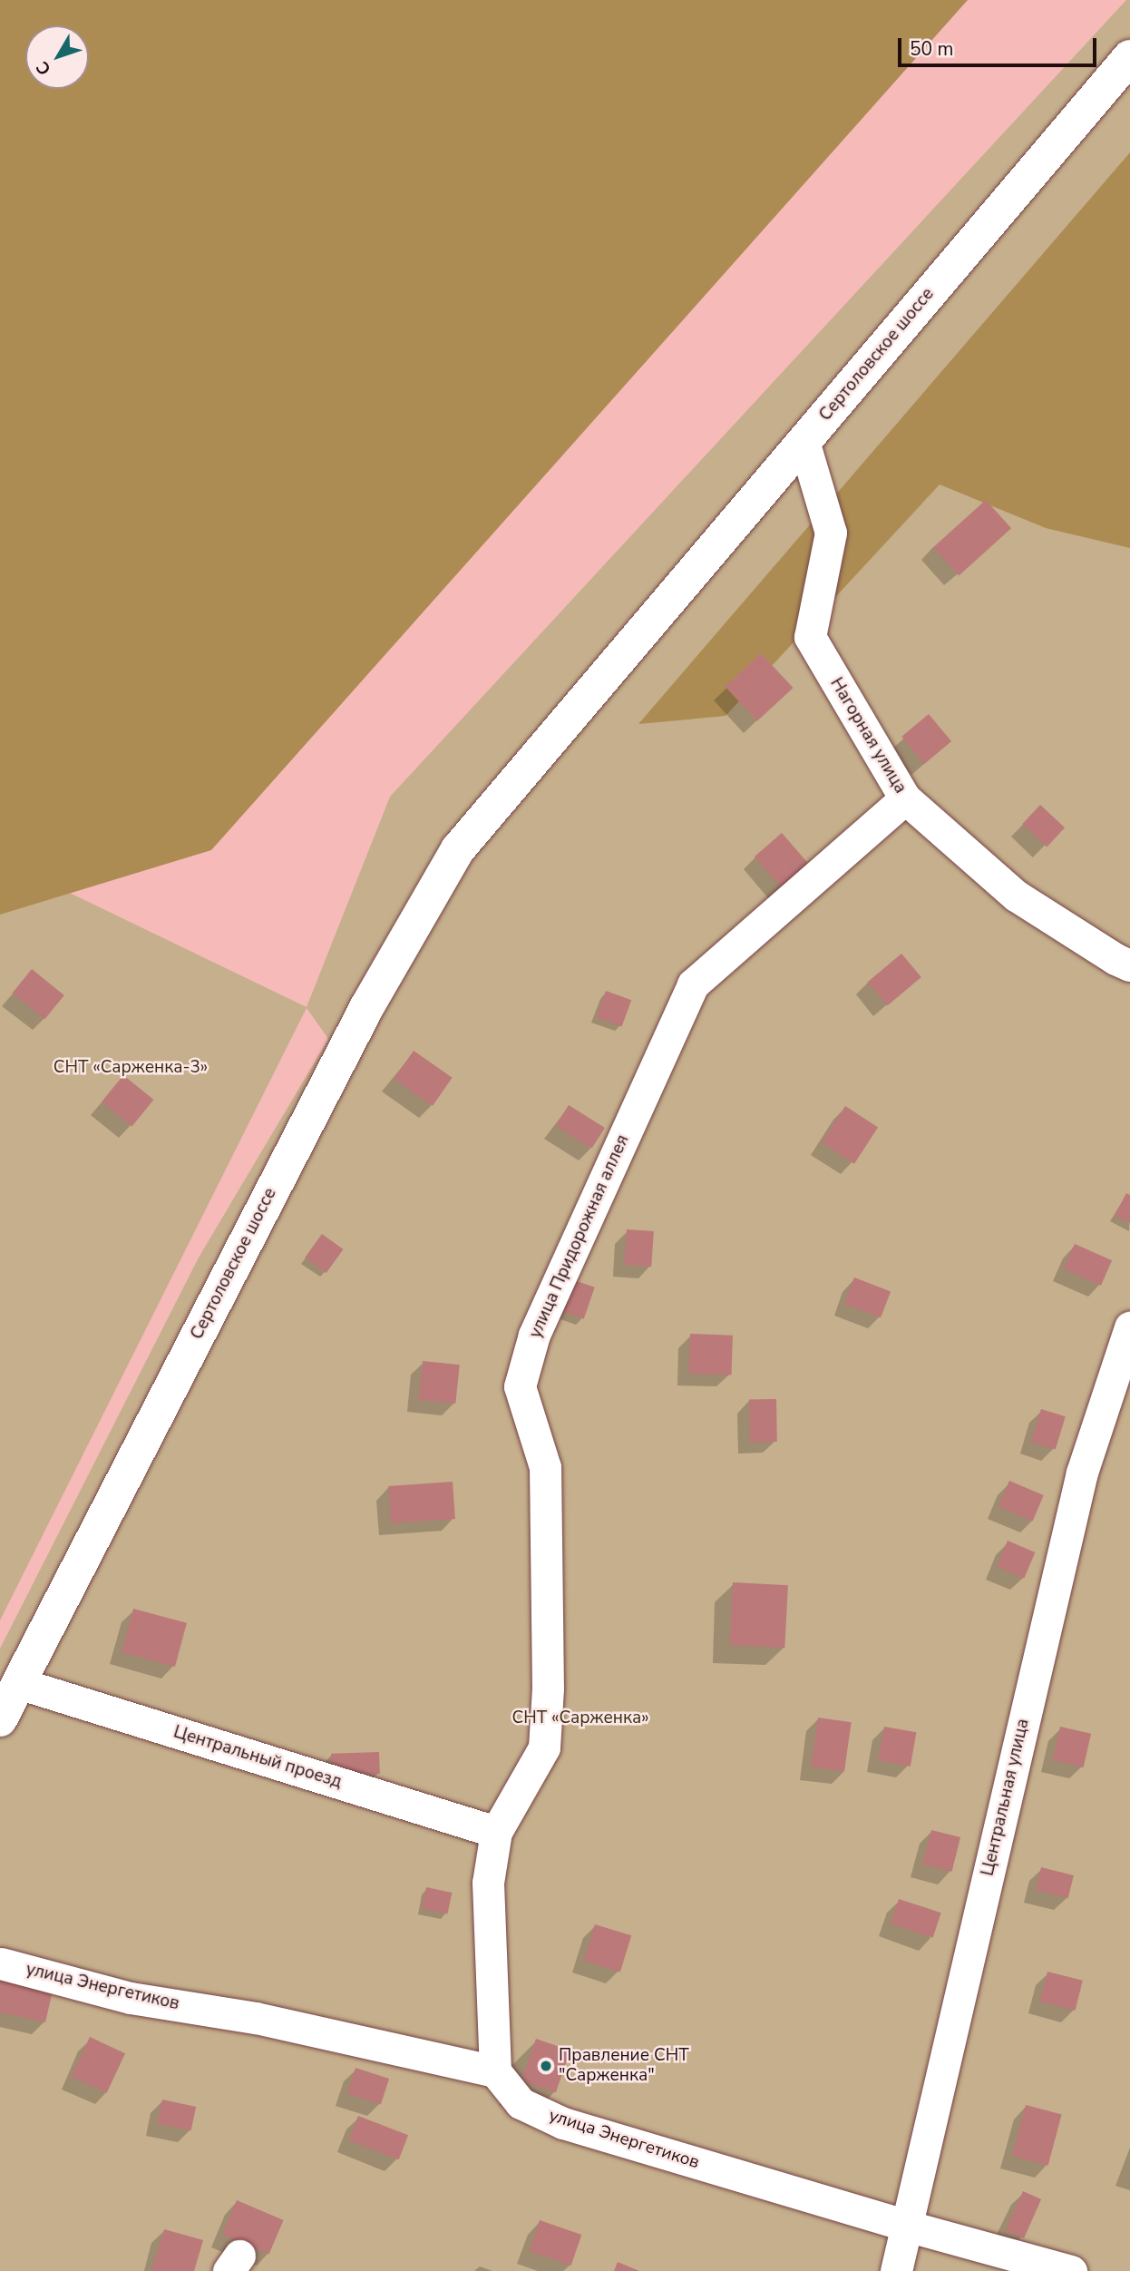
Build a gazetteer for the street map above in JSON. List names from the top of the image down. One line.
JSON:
{"streets":{"main road":["Сертоловское шоссе"],"street":["Нагорная улица","улица Придорожная аллея","Центральный проезд","Центральная улица","улица Энергетиков"]},"crossings":[["Сертоловское шоссе","Нагорная улица"],["Сертоловское шоссе","Центральный проезд"],["Нагорная улица","улица Придорожная аллея"],["улица Придорожная аллея","Центральный проезд"],["улица Придорожная аллея","улица Энергетиков"],["Центральная улица","улица Энергетиков"]],"parks":["СНТ «Сарженка-3»","СНТ «Сарженка»"],"places":["Правление СНТ \"Сарженка\""],"scale_bar":"50 m","north":"bottom left"}
